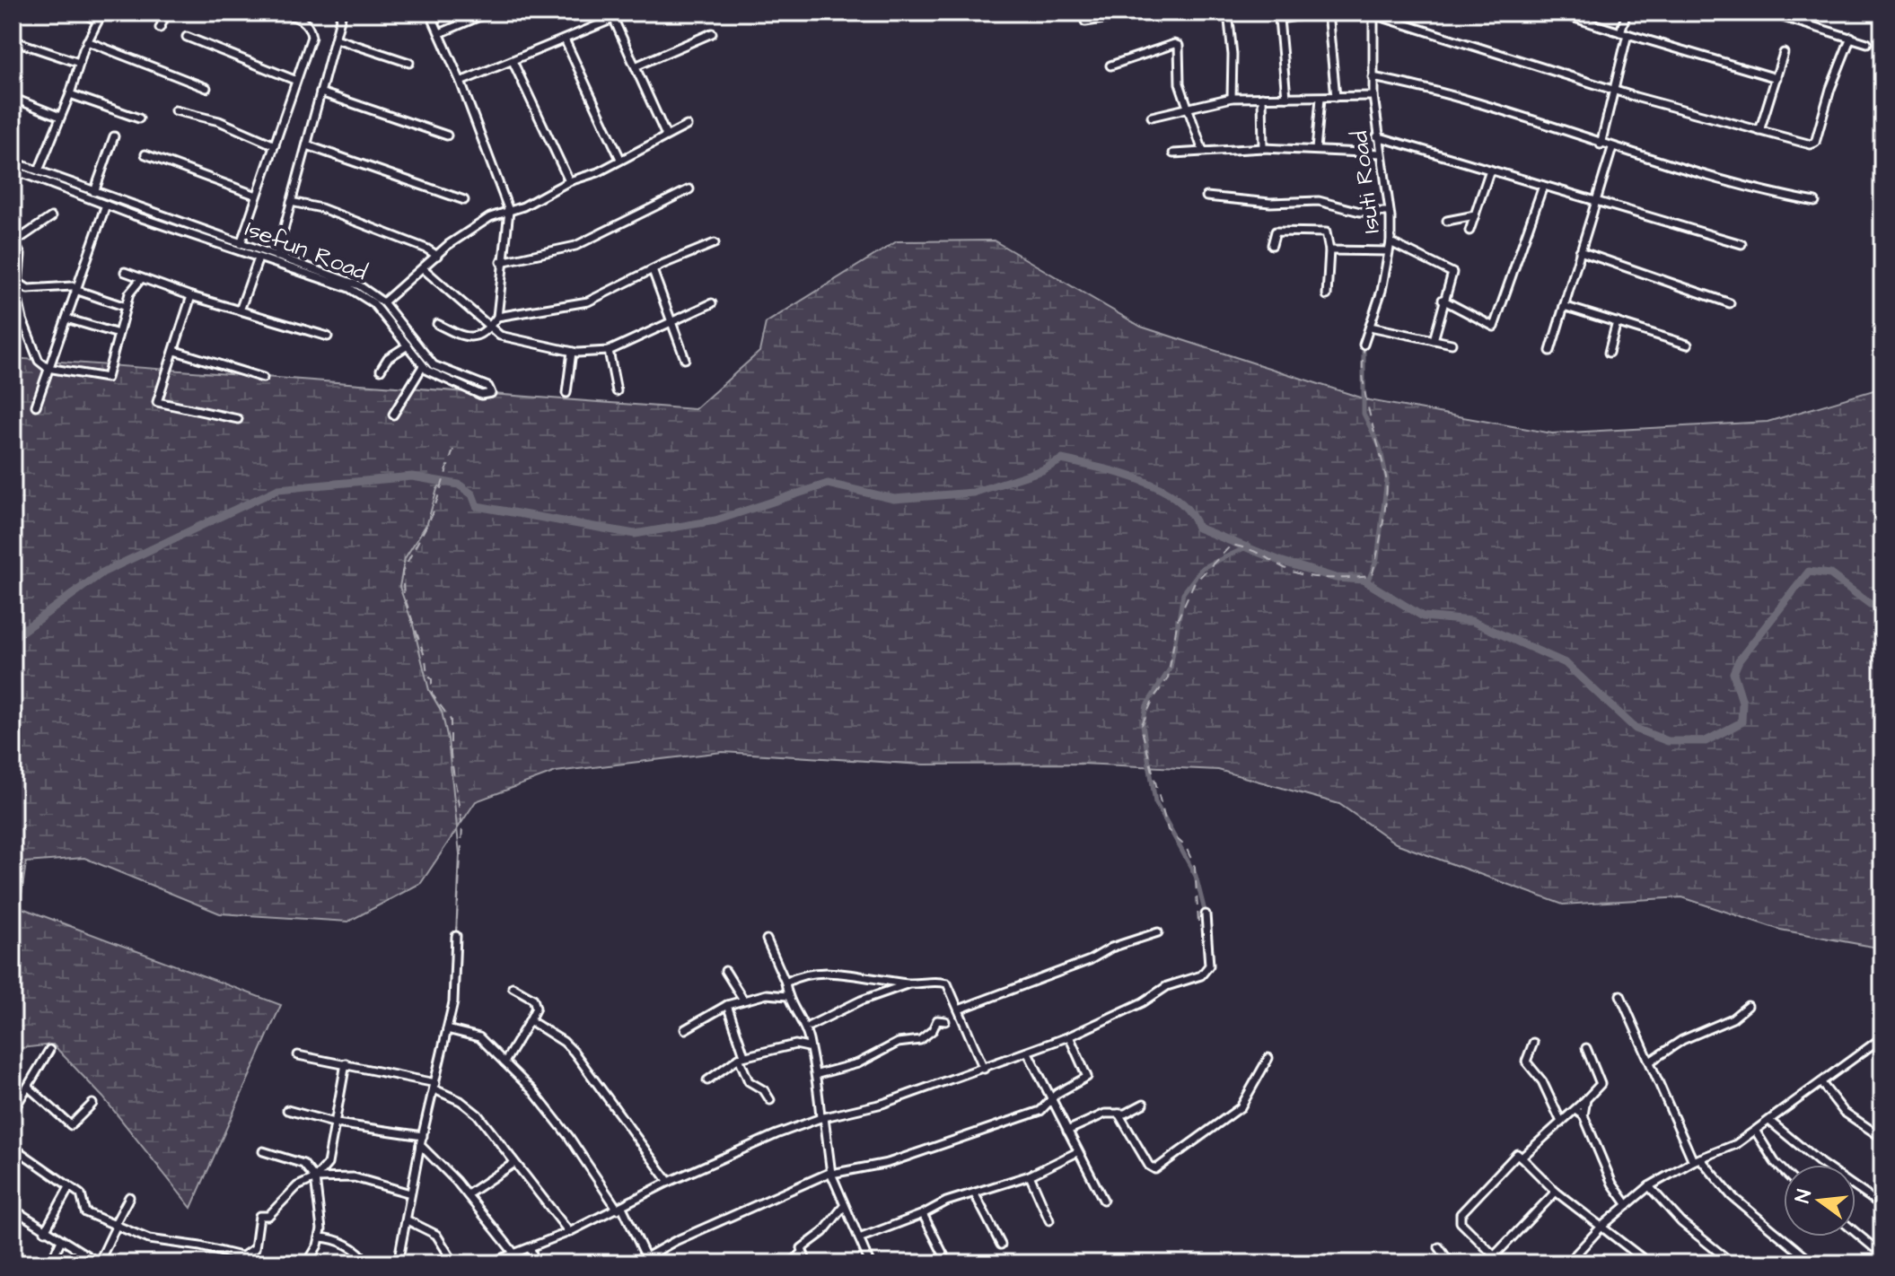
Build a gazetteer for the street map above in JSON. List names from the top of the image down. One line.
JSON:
{"streets":{"street":["Isuti Road","Isefun Road"]},"north":"left"}
